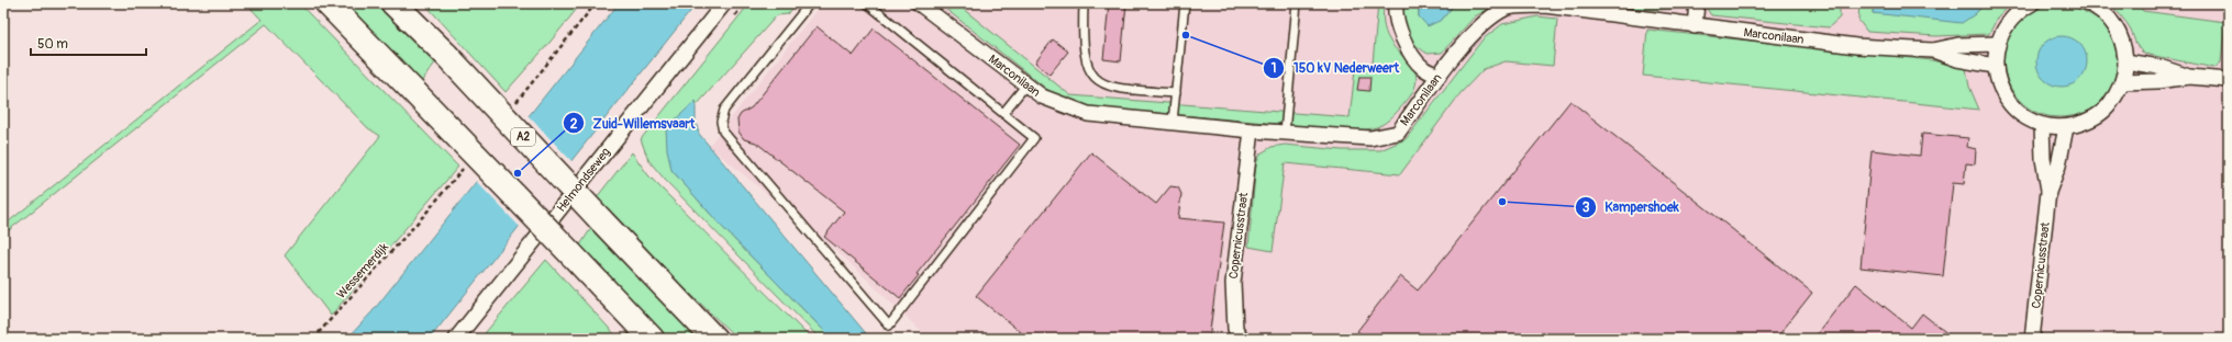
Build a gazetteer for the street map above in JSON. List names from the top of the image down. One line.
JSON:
{"streets":{"highway":["A2"],"street":["Marconilaan","Helmondseweg","Copernicusstraat"],"path":["Wessemerdijk"]},"crossings":[["Marconilaan","Copernicusstraat"]],"places":["150 kV Nederweert","Zuid-Willemsvaart","Kampershoek"],"scale_bar":"50 m"}
